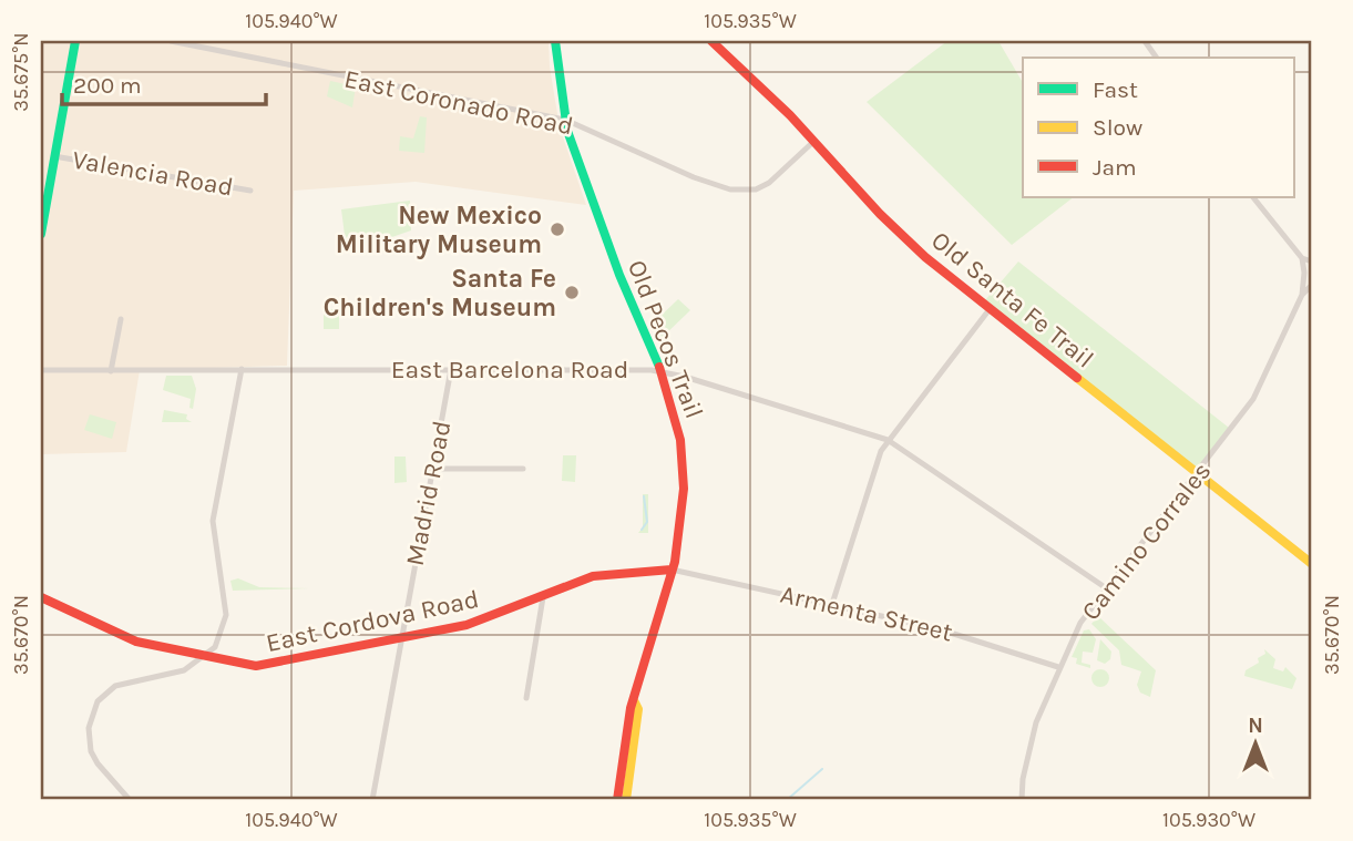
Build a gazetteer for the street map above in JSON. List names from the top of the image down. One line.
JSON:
{"streets":{"street":["East Coronado Road","Valencia Road","Old Santa Fe Trail","Old Pecos Trail","East Barcelona Road","Madrid Road","Camino Corrales","Armenta Street","East Cordova Road"]},"crossings":[["East Coronado Road","Old Santa Fe Trail"],["East Coronado Road","Old Pecos Trail"],["Old Santa Fe Trail","Camino Corrales"],["Old Pecos Trail","East Barcelona Road"],["Old Pecos Trail","Armenta Street"],["Old Pecos Trail","East Cordova Road"],["East Barcelona Road","Madrid Road"],["East Barcelona Road","Camino Corrales"],["Madrid Road","East Cordova Road"],["Camino Corrales","Armenta Street"],["Armenta Street","East Cordova Road"]],"places":["New Mexico Military Museum","Santa Fe Children's Museum"],"legend":["Fast","Slow","Jam"],"scale_bar":"200 m","north":"top","coordinates":["105.940°W","105.935°W","35.675°N","35.670°N","105.930°W"]}
